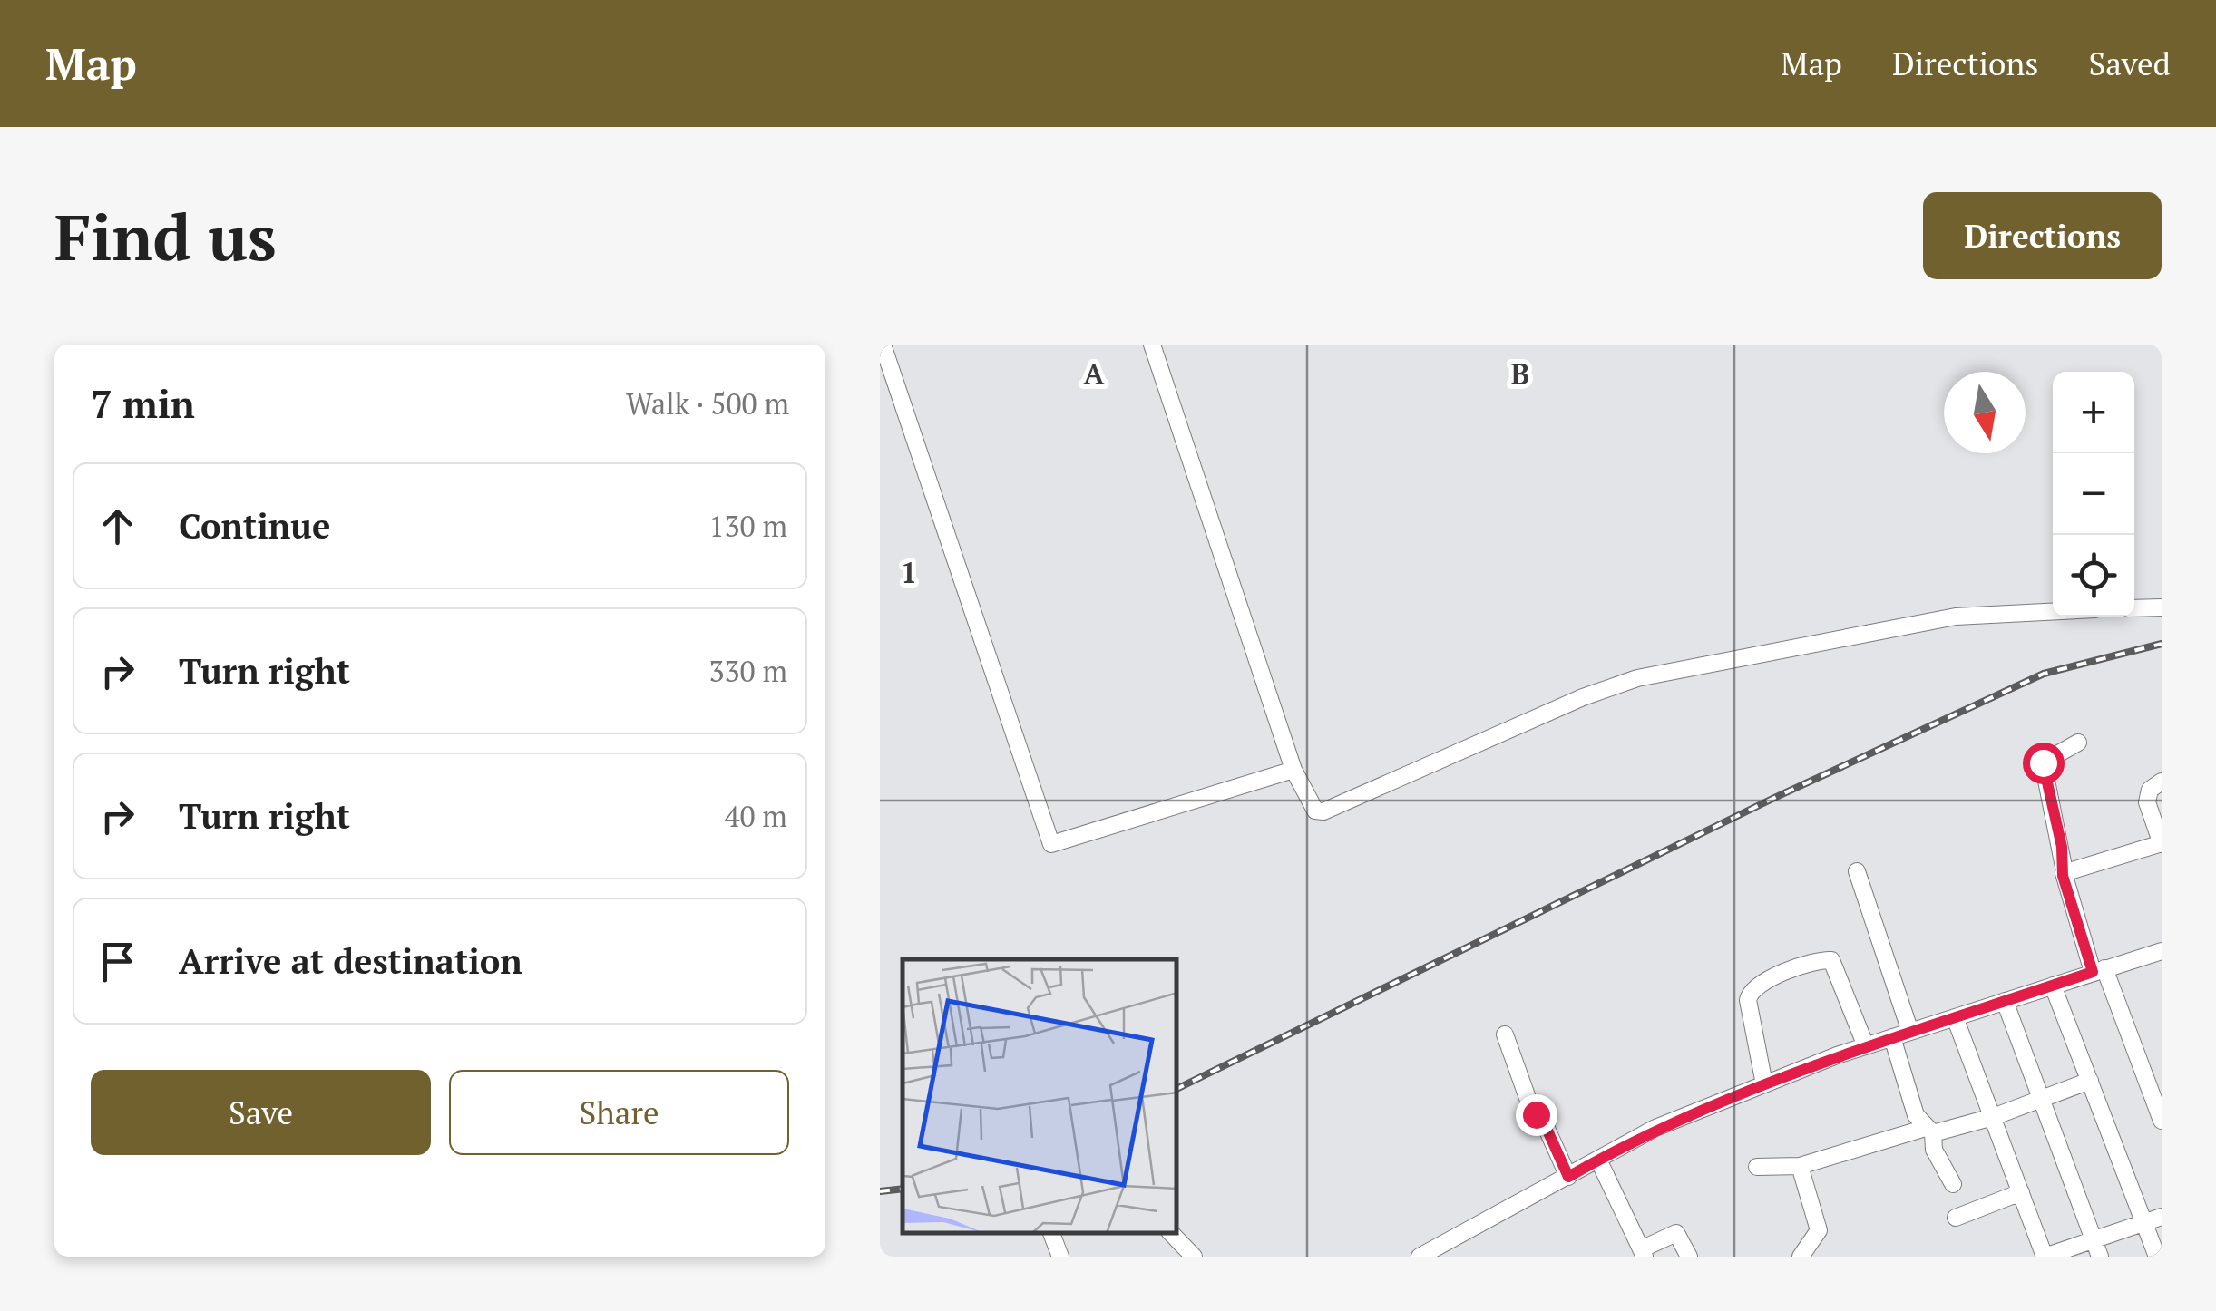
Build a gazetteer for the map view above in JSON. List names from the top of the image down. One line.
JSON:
{"north":"bottom","page":{"header":"Map","nav":["Map","Directions","Saved"],"buttons":["Directions",["Save","Share"]],"title":"Find us","heading":["7 min","Walk · 500 m"],"map_buttons":["+","−"],"list":[["Continue","130 m"],["Turn right","330 m"],["Turn right","40 m"],"Arrive at destination"]},"grid":{"columns":["A","B"],"rows":["1"]}}
